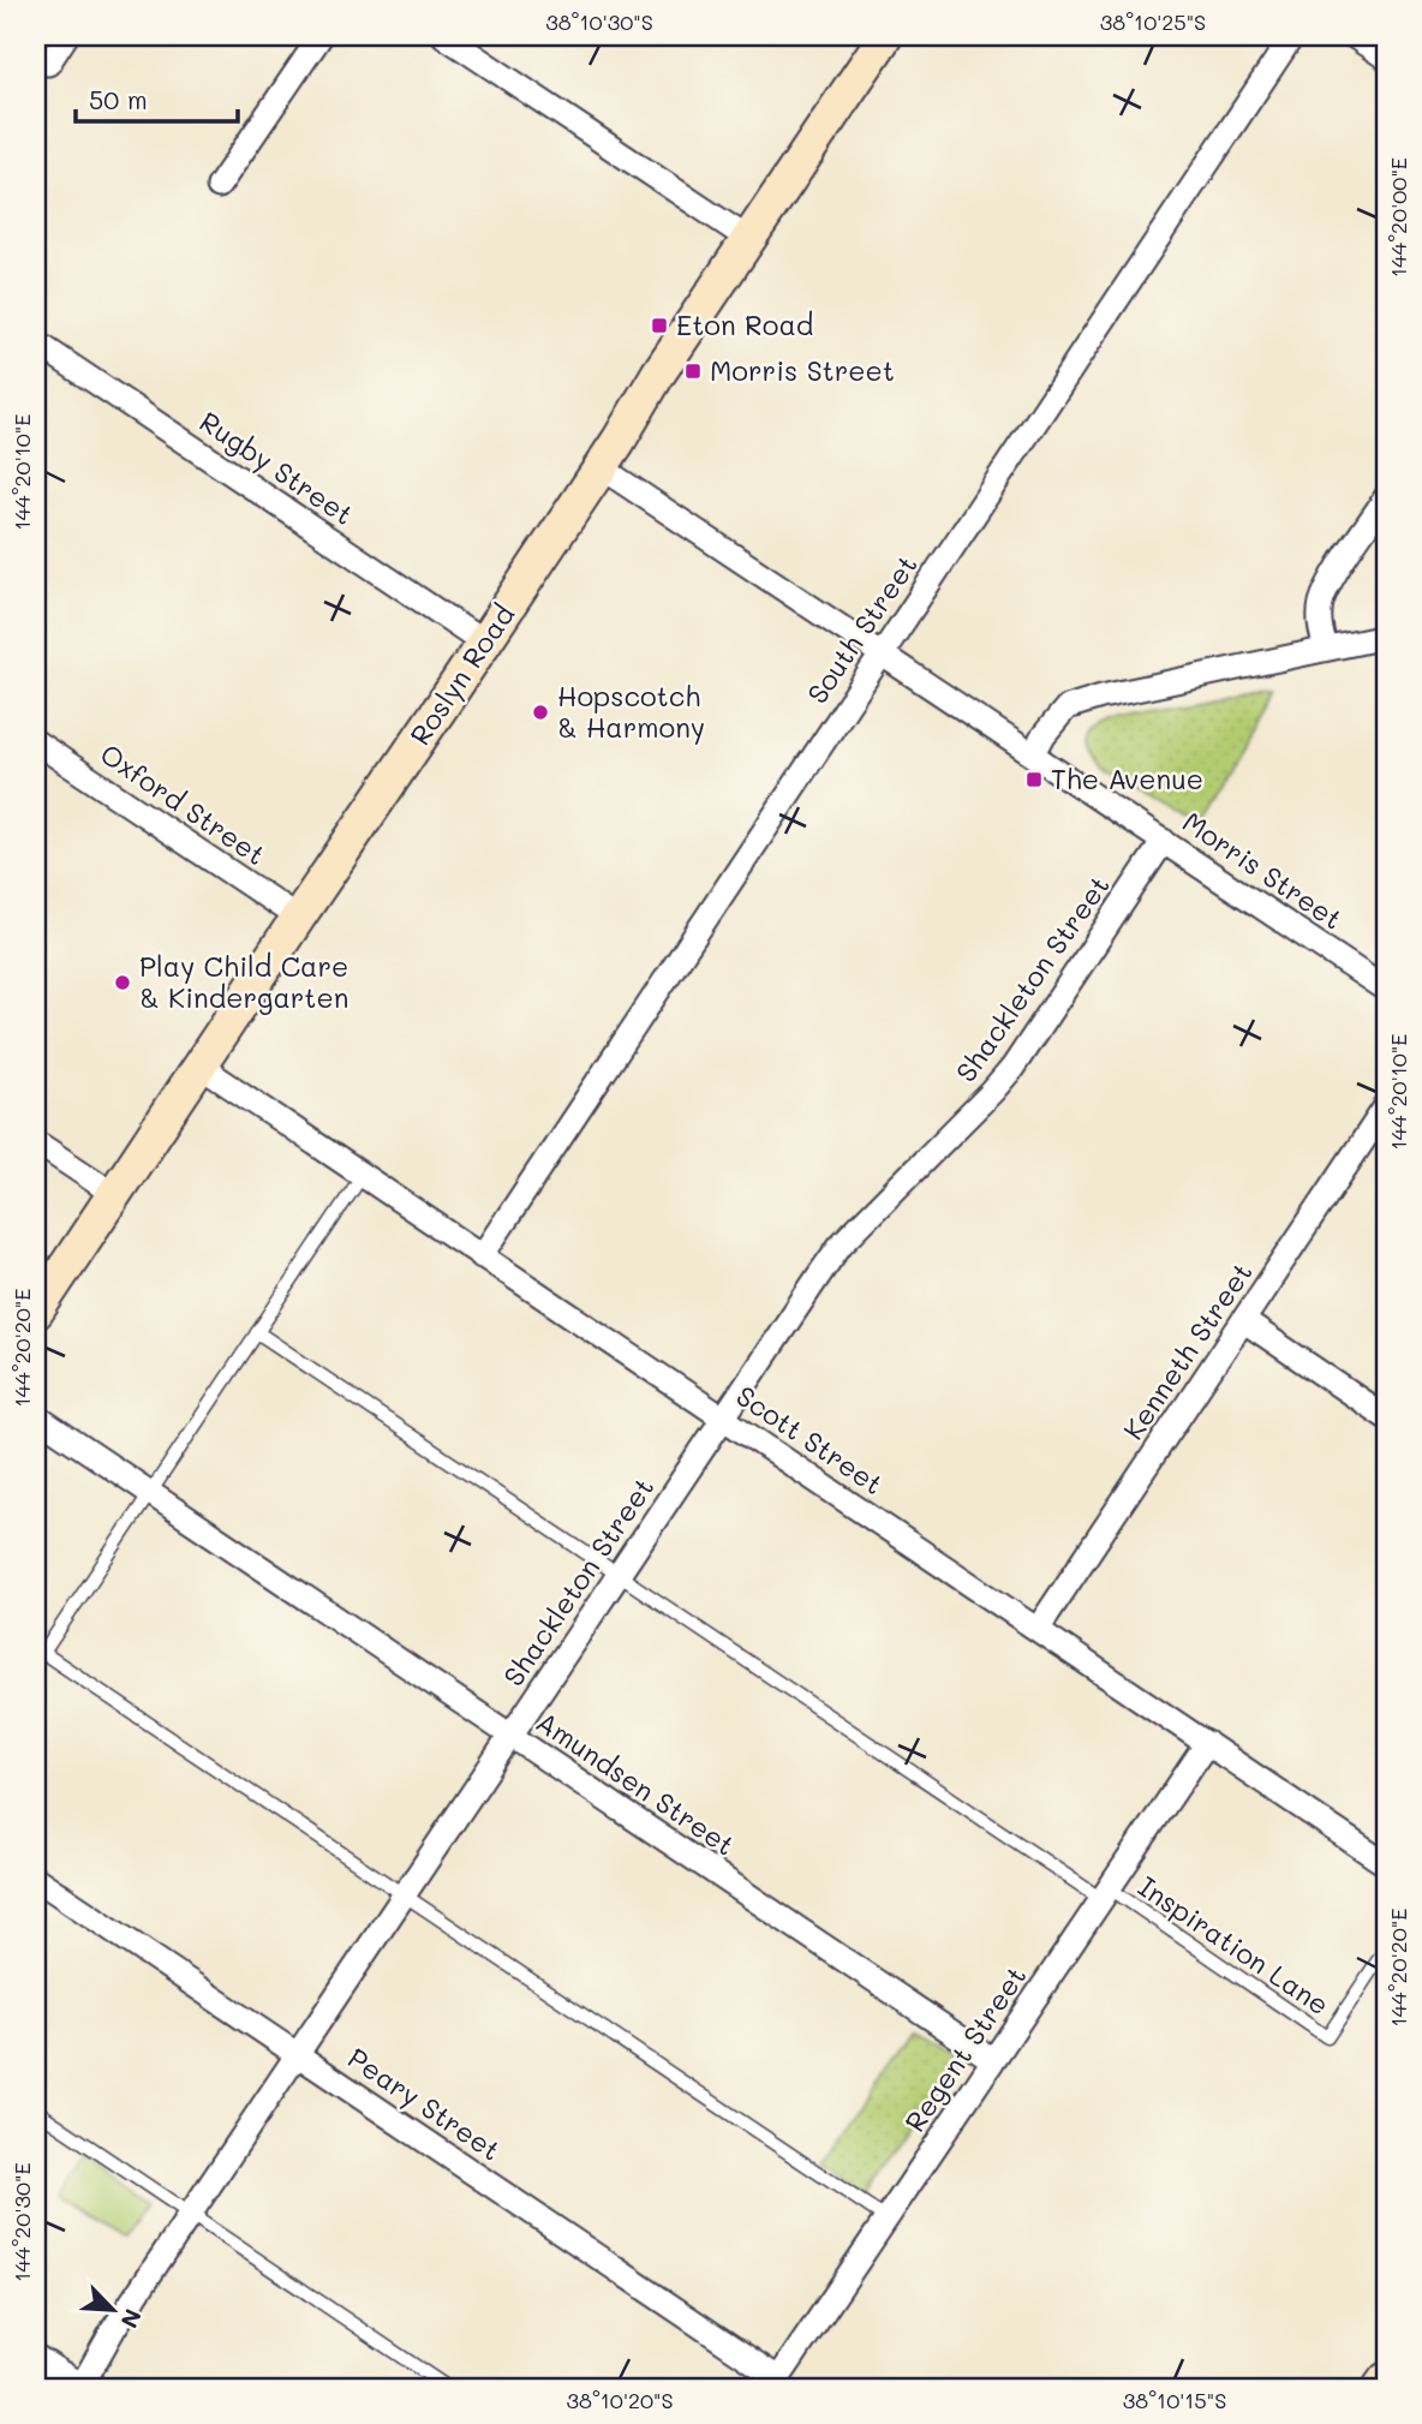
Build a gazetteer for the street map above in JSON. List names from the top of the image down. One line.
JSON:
{"streets":{"street":["Rugby Street","South Street","Roslyn Road","Oxford Street","Morris Street","Shackleton Street","Kenneth Street","Scott Street","Amundsen Street","Regent Street","Peary Street"],"lane":["Inspiration Lane"]},"crossings":[["Rugby Street","Roslyn Road"],["South Street","Morris Street"],["South Street","Scott Street"],["Roslyn Road","Oxford Street"],["Roslyn Road","Morris Street"],["Roslyn Road","Scott Street"],["Morris Street","Shackleton Street"],["Shackleton Street","Scott Street"],["Shackleton Street","Amundsen Street"],["Shackleton Street","Peary Street"],["Kenneth Street","Scott Street"],["Scott Street","Regent Street"],["Amundsen Street","Regent Street"],["Inspiration Lane","Regent Street"],["Regent Street","Peary Street"]],"places":{"transit":["Eton Road","Morris Street","The Avenue"],"other":["Hopscotch & Harmony","Play Child Care & Kindergarten"]},"scale_bar":"50 m","north":"bottom right","coordinates":["38°10'30\"S","38°10'25\"S","144°20'00\"E","144°20'10\"E","144°20'20\"E","144°20'30\"E","38°10'20\"S","38°10'15\"S"]}
